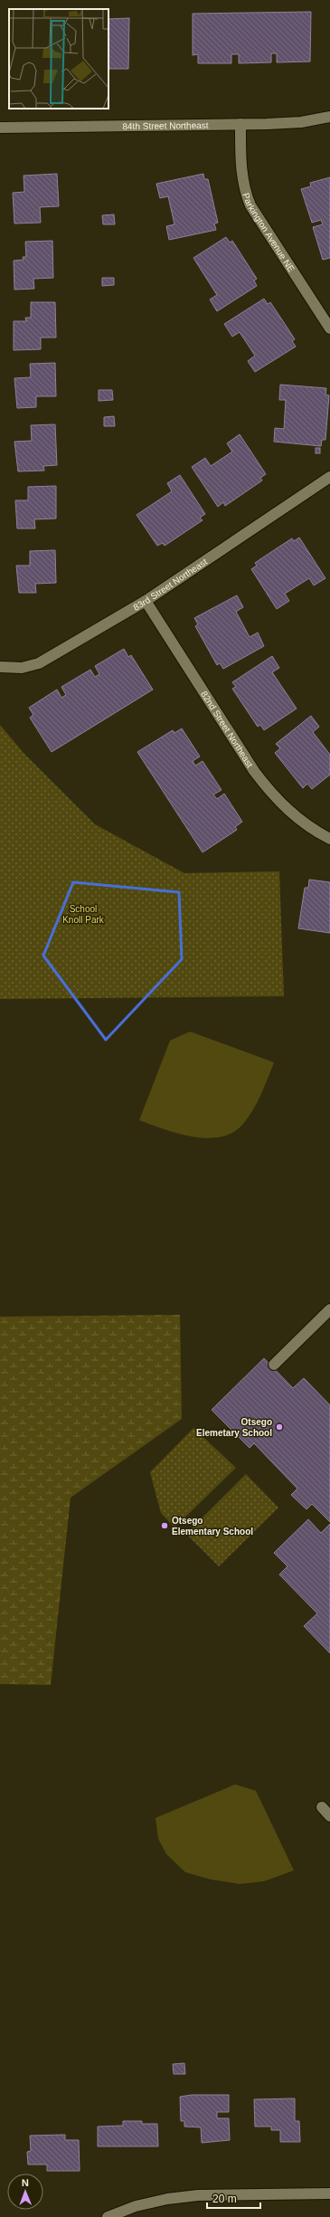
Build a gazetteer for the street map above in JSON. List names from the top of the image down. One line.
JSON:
{"streets":{"street":["84th Street Northeast","Parkington Avenue NE","83rd Street Northeast","82nd Street Northeast"]},"crossings":[["84th Street Northeast","Parkington Avenue NE"],["83rd Street Northeast","82nd Street Northeast"]],"parks":["School Knoll Park"],"places":["Otsego Elemetary School","Otsego Elementary School"],"scale_bar":"20 m","north":"top"}
